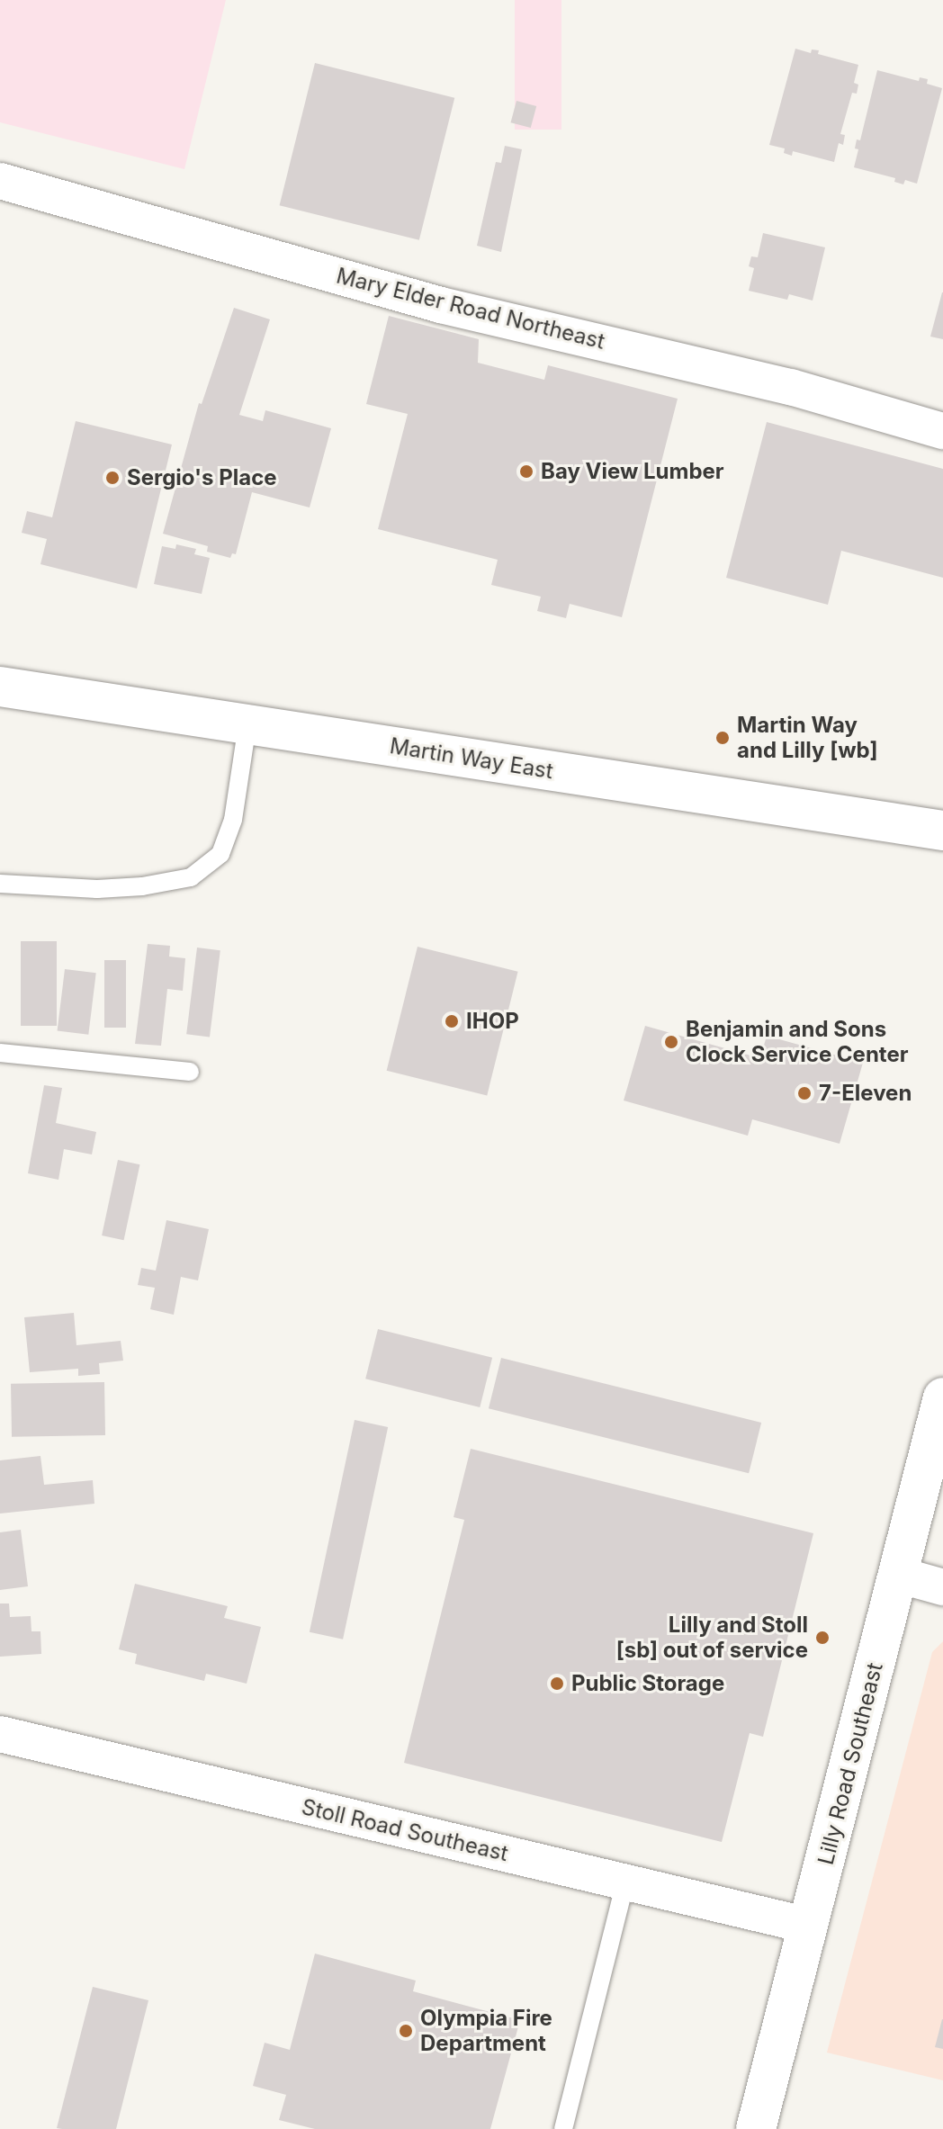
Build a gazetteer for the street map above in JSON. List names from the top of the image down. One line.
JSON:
{"streets":{"main road":["Martin Way East","Lilly Road Southeast"],"street":["Mary Elder Road Northeast","Stoll Road Southeast"]},"crossings":[["Lilly Road Southeast","Stoll Road Southeast"]],"places":["Bay View Lumber","Sergio's Place","Martin Way and Lilly [wb]","IHOP","Benjamin and Sons Clock Service Center","7-Eleven","Lilly and Stoll [sb] out of service","Public Storage","Olympia Fire Department"]}
